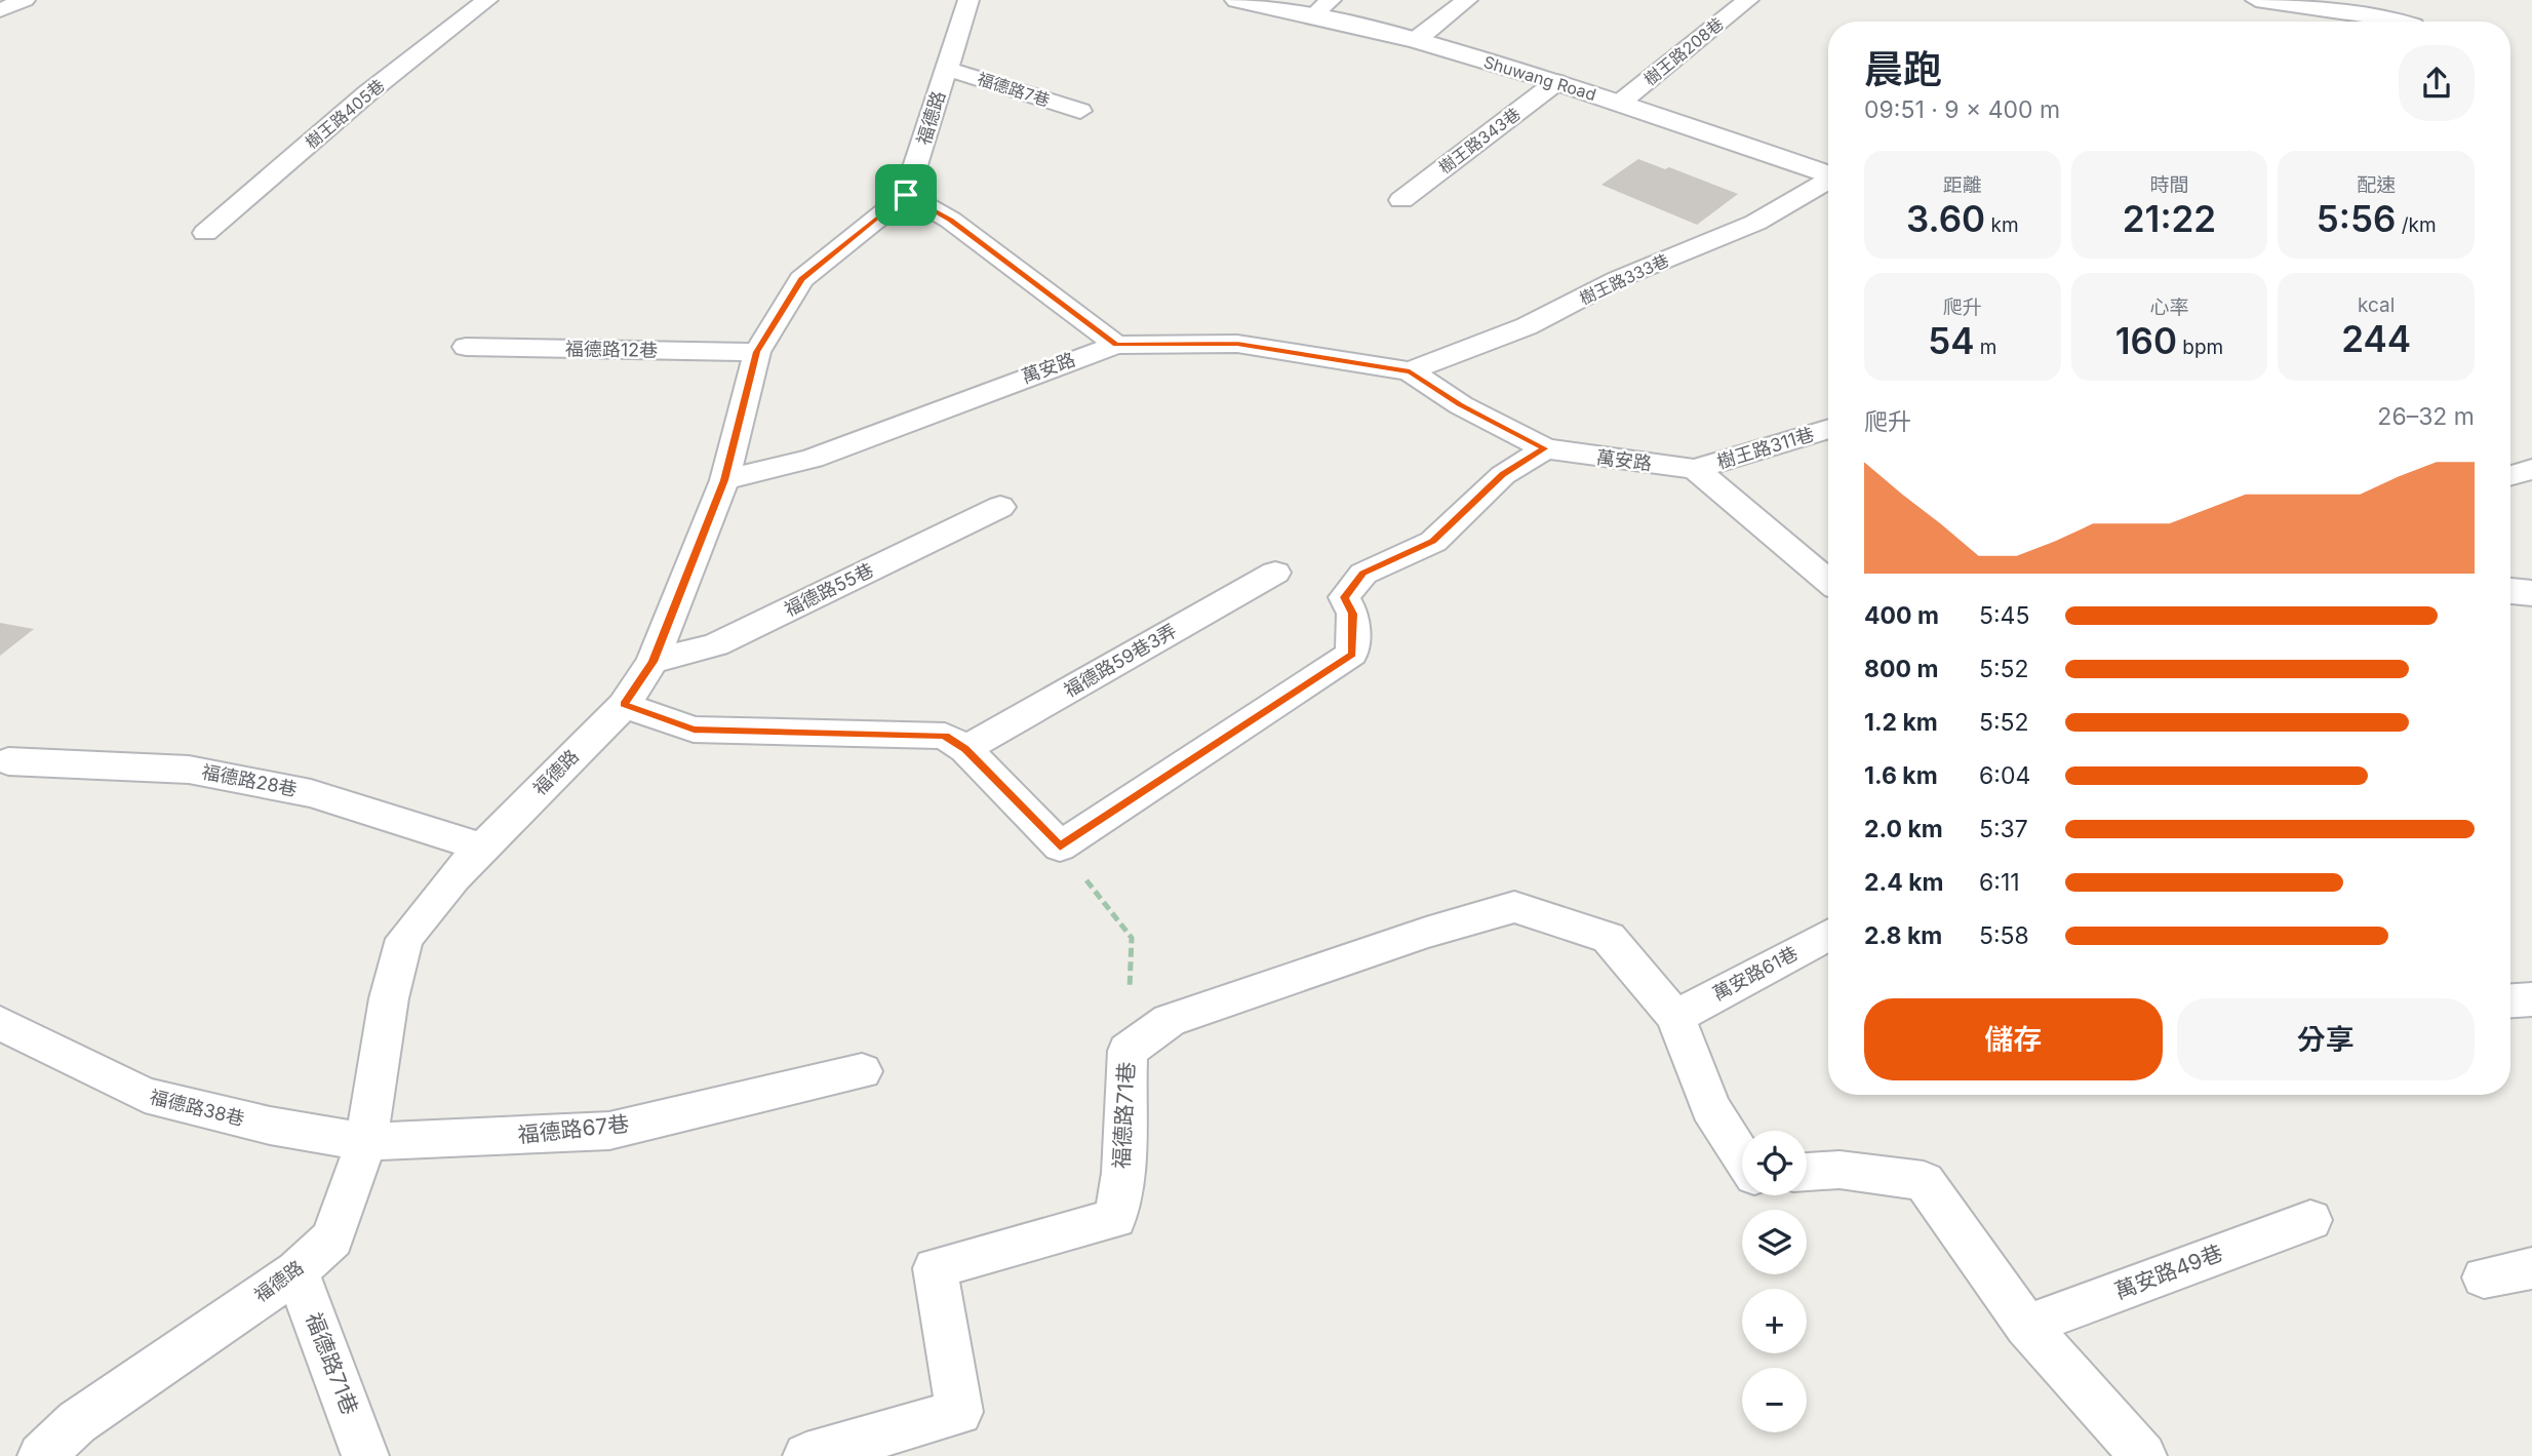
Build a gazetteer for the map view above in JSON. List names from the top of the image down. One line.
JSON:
{"streets":{"street":["Shuwang Road"],"lane":["樹王路208巷","福德路7巷","樹王路405巷","福德路","樹王路343巷","樹王路333巷","福德路12巷","萬安路","樹王路311巷","福德路55巷","福德路59巷3弄","福德路28巷","萬安路61巷","福德路38巷","福德路71巷","福德路67巷","萬安路49巷"]},"crossings":[["樹王路208巷","Shuwang Road"],["Shuwang Road","樹王路343巷"],["福德路7巷","福德路"],["福德路","福德路12巷"],["福德路","萬安路"],["福德路","福德路55巷"],["福德路","福德路28巷"],["福德路","福德路38巷"],["福德路","福德路71巷"],["福德路","福德路67巷"],["樹王路333巷","萬安路"],["萬安路","樹王路311巷"],["萬安路61巷","福德路71巷"],["福德路38巷","福德路67巷"]],"page":{"heading":["晨跑","09:51 · 9 × 400 m"],"stats":[["距離","3.60 km"],["時間","21:22"],["配速","5:56 /km"],["爬升","54 m"],["心率","160 bpm"],["kcal","244"]],"chart":["爬升","26–32 m"],"list":[{"name":"400 m","note":"5:45"},{"name":"800 m","note":"5:52"},{"name":"1.2 km","note":"5:52"},{"name":"1.6 km","note":"6:04"},{"name":"2.0 km","note":"5:37"},{"name":"2.4 km","note":"6:11"},{"name":"2.8 km","note":"5:58"}],"buttons":["儲存","分享"],"map_buttons":["+","−"]}}
